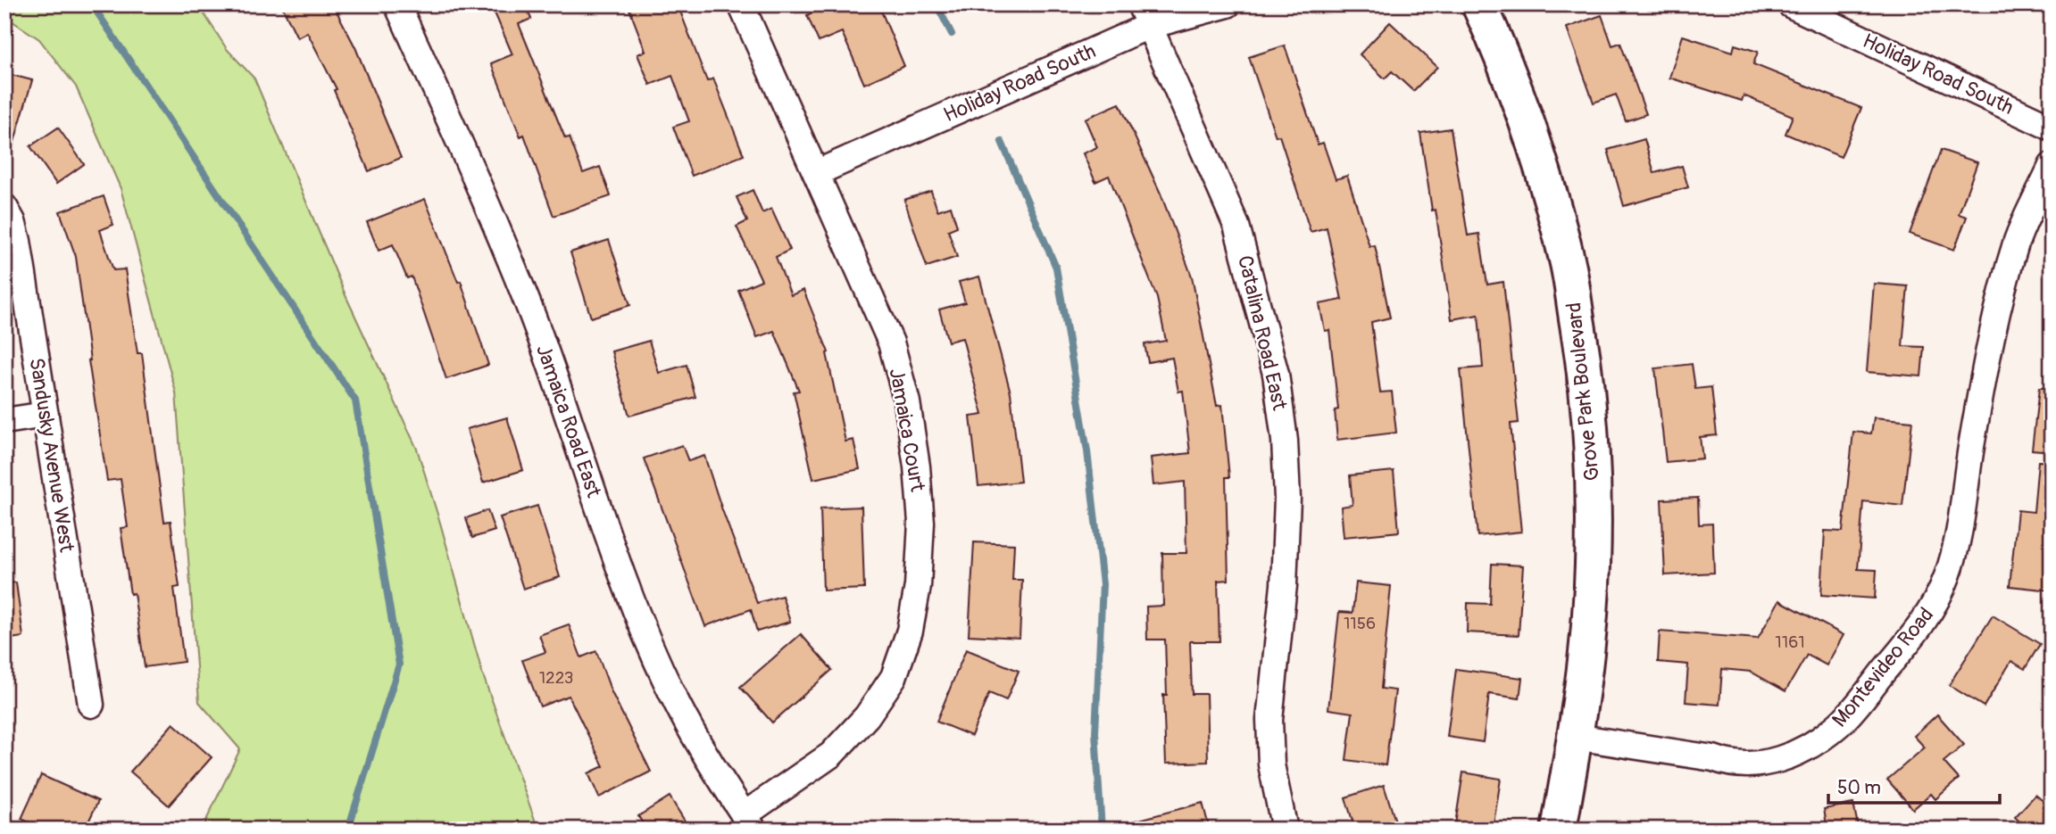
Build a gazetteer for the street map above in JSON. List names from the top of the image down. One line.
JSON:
{"streets":{"street":["Holiday Road South","Catalina Road East","Grove Park Boulevard","Jamaica Road East","Jamaica Court","Sandusky Avenue West","Montevideo Road"]},"crossings":[["Holiday Road South","Catalina Road East"],["Holiday Road South","Jamaica Court"],["Grove Park Boulevard","Montevideo Road"],["Jamaica Road East","Jamaica Court"]],"house_numbers":["1156","1161","1223"],"scale_bar":"50 m"}
